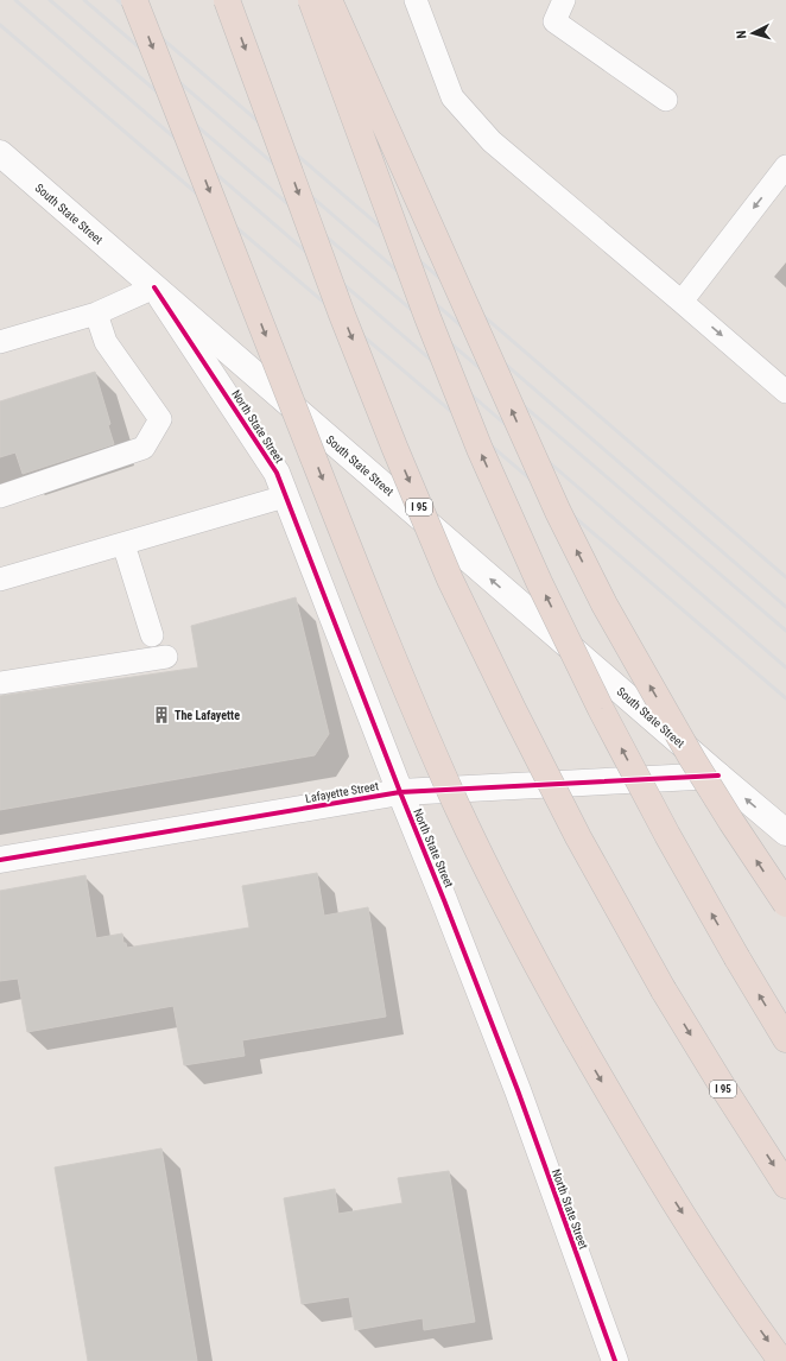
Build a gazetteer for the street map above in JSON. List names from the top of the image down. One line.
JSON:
{"streets":{"highway":["I 95"],"street":["South State Street","North State Street","Lafayette Street"]},"crossings":[["South State Street","North State Street"],["South State Street","Lafayette Street"],["North State Street","Lafayette Street"]],"one_way":["South State Street"],"places":{"building":["The Lafayette"]},"north":"left"}
